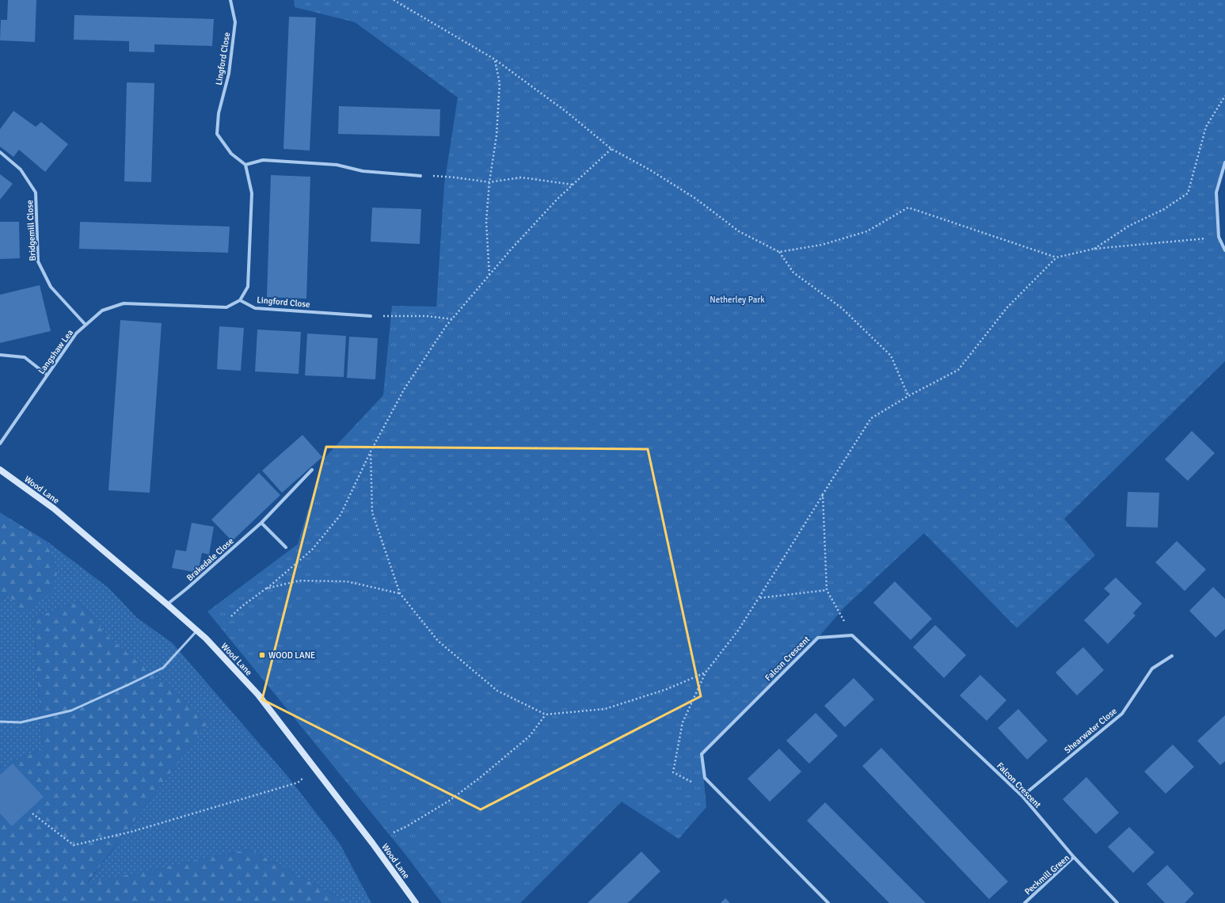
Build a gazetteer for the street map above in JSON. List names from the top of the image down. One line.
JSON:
{"streets":{"street":["Lingford Close","Bridgemill Close","Langshaw Lea","Wood Lane","Brakedale Close","Falcon Crescent","Shearwater Close","Peckmill Green"]},"crossings":[["Lingford Close","Langshaw Lea"],["Bridgemill Close","Langshaw Lea"],["Wood Lane","Brakedale Close"],["Falcon Crescent","Shearwater Close"],["Falcon Crescent","Peckmill Green"]],"parks":["Netherley Park"],"places":{"transit":["WOOD LANE"]}}
